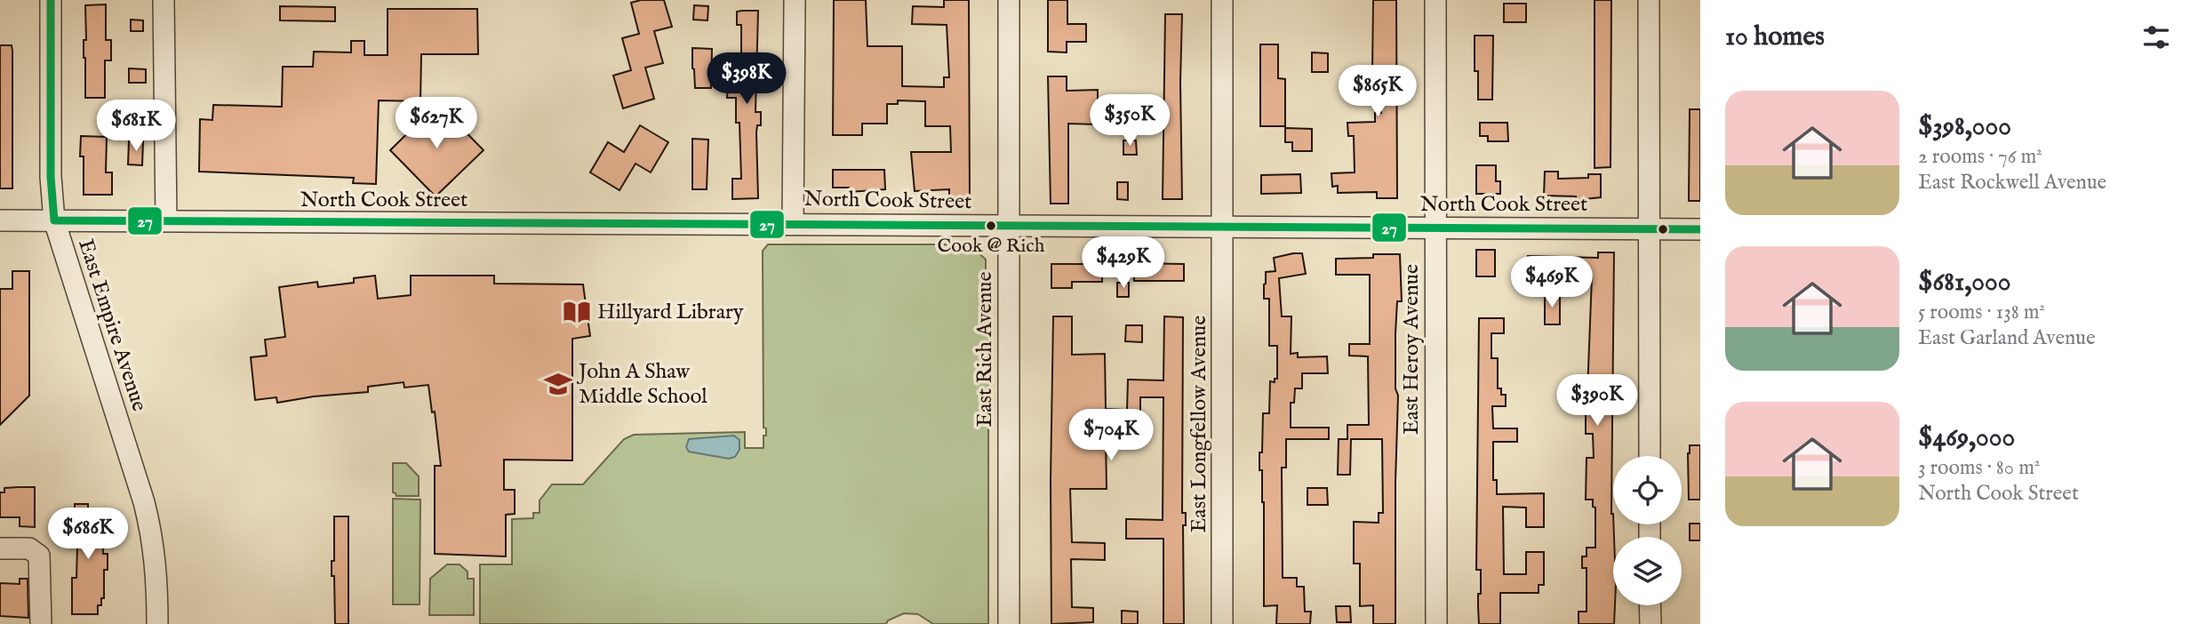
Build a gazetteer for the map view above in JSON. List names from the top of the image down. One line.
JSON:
{"streets":{"street":["North Cook Street","East Empire Avenue","East Rich Avenue","East Heroy Avenue","East Longfellow Avenue"]},"crossings":[["North Cook Street","East Empire Avenue"],["North Cook Street","East Rich Avenue"],["North Cook Street","East Heroy Avenue"],["North Cook Street","East Longfellow Avenue"]],"places":{"other":["Cook @ Rich"],"library":["Hillyard Library"],"school or university":["John A Shaw Middle School"]},"lines":["transit line 27"],"page":{"heading":"10 homes","price":["$398K","$865K","$350K","$627K","$681K","$429K","$469K","$390K","$704K","$686K"],"list":[{"name":"$398,000","note":"2 rooms · 76 m² · East Rockwell Avenue"},{"name":"$681,000","note":"5 rooms · 138 m² · East Garland Avenue"},{"name":"$469,000","note":"3 rooms · 80 m² · North Cook Street"}]}}
